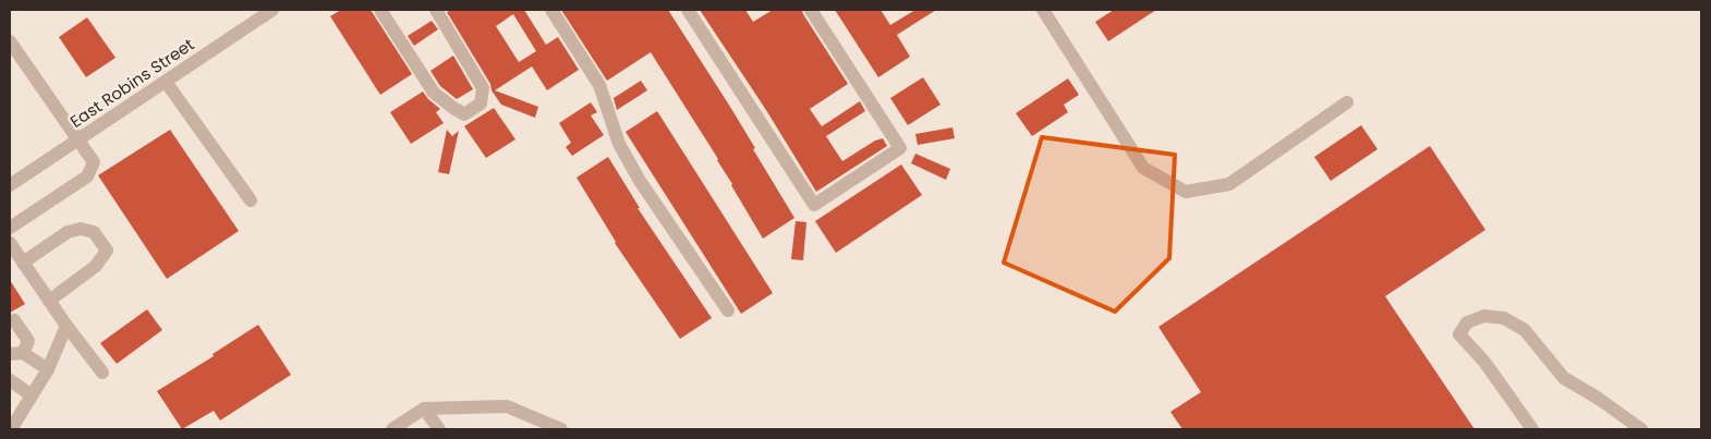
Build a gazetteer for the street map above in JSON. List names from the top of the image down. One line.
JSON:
{"streets":{"street":["East Robins Street"]}}
